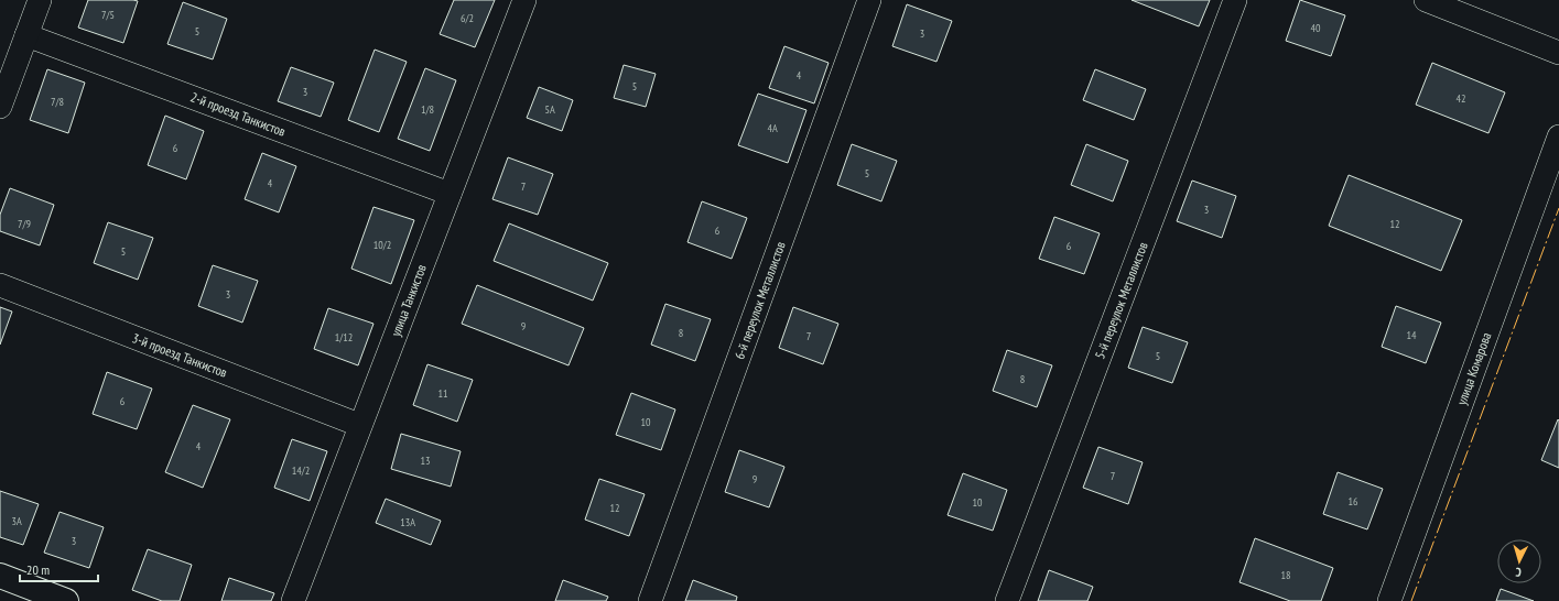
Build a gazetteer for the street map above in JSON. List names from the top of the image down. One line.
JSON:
{"streets":{"street":["2-й проезд Танкистов","улица Танкистов","6-й переулок Металлистов","5-й переулок Металлистов","3-й проезд Танкистов","улица Комарова"]},"crossings":[["2-й проезд Танкистов","улица Танкистов"],["улица Танкистов","3-й проезд Танкистов"]],"house_numbers":["7/5","6/2","40","5","3","4","5","3","42","7/8","1/8","5А","4А","6","5","4","7","3","7/9","12","6","10/2","6","5","3","9","8","14","7","1/12","5","8","11","6","10","4","13","14/2","7","9","16","10","12","3А","13А","3","18"],"scale_bar":"20 m","north":"bottom"}
